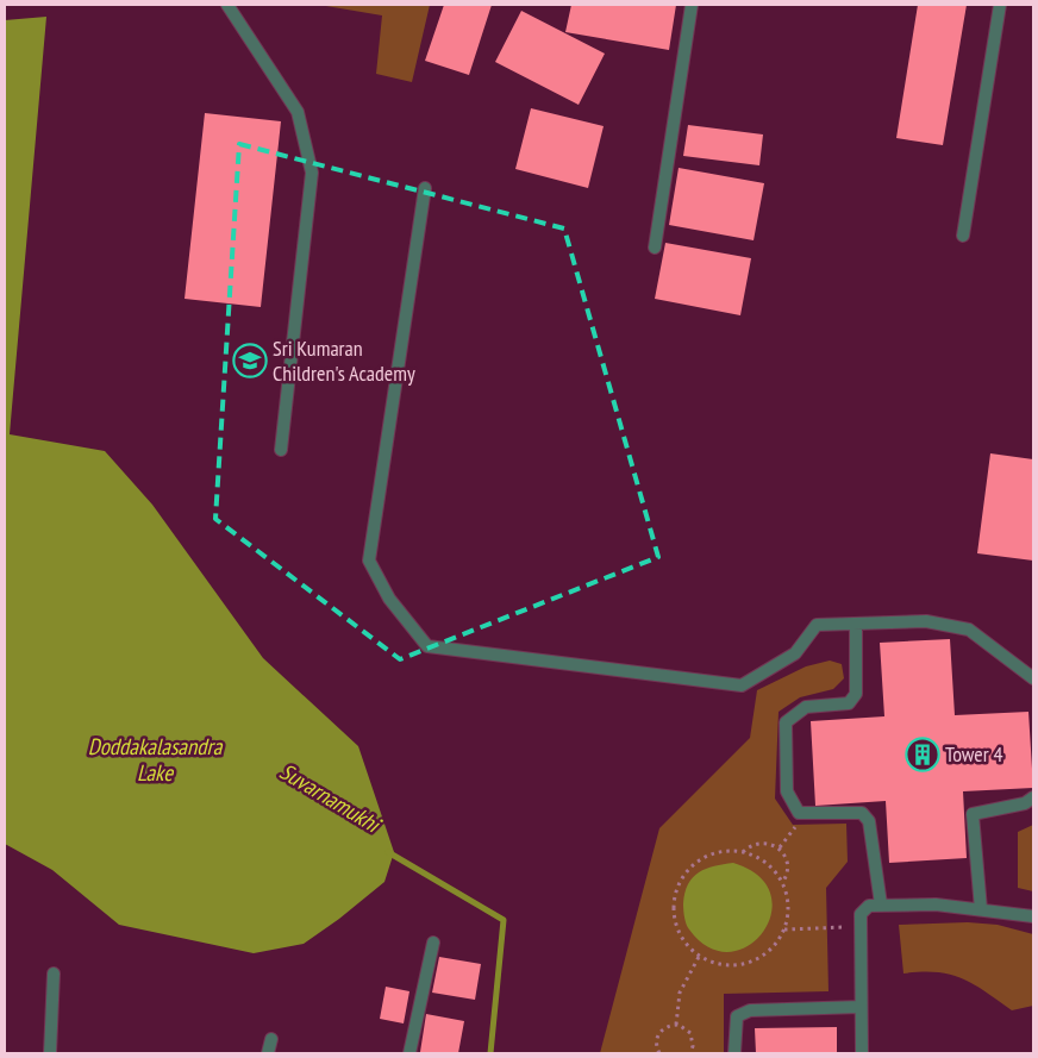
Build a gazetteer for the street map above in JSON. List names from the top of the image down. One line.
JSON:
{"water":["Doddakalasandra Lake","Suvarnamukhi"],"places":{"school or university":["Sri Kumaran Children's Academy"],"building":["Tower 4"]}}
